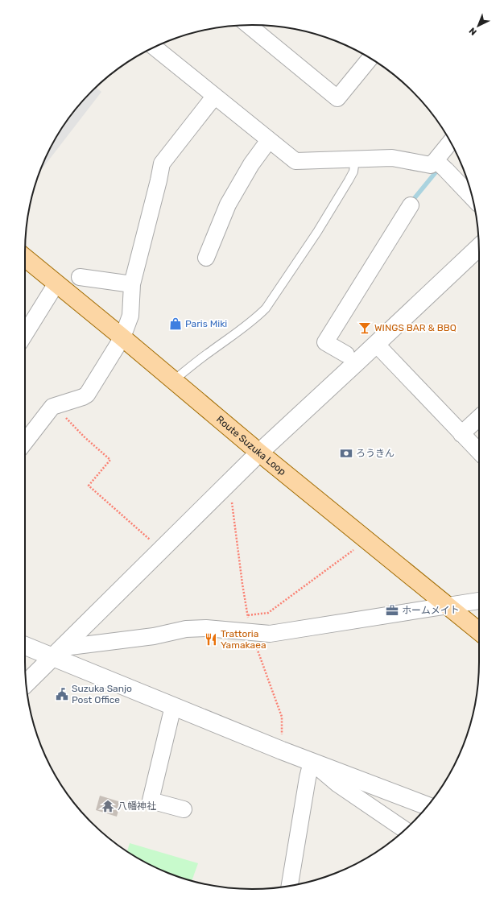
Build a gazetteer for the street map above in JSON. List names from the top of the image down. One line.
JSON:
{"streets":{"main road":["Route Suzuka Loop"]},"places":{"shop":["Paris Miki"],"bar":["WINGS BAR & BBQ"],"bank":["ろうきん"],"office":["ホームメイト"],"restaurant":["Trattoria Yamakaea"],"public building":["Suzuka Sanjo Post Office"],"temple":["八幡神社"]},"north":"bottom left"}
